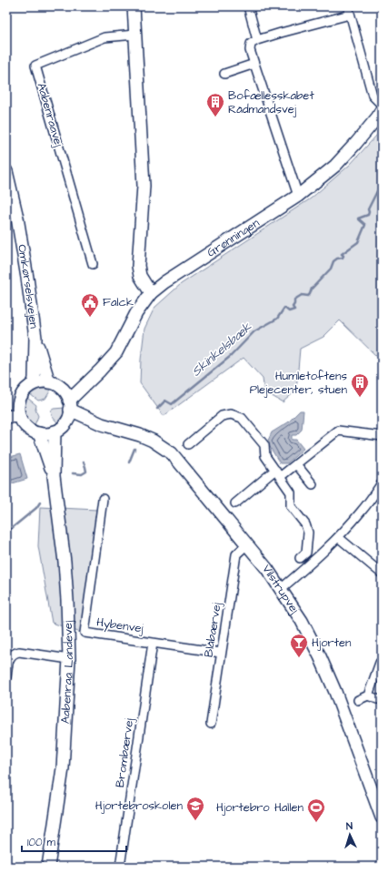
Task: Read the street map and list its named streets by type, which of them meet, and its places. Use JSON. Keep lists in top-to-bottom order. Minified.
{"streets":{"street":["Aabenraavej","Grønningen","Omkørselsvejen","Vilstrupvej","Hybenvej","Blåbærvej","Aabenraa Landevej","Brombærvej"]},"crossings":[["Grønningen","Omkørselsvejen"],["Grønningen","Vilstrupvej"],["Grønningen","Aabenraa Landevej"],["Omkørselsvejen","Vilstrupvej"],["Omkørselsvejen","Aabenraa Landevej"],["Vilstrupvej","Blåbærvej"],["Vilstrupvej","Aabenraa Landevej"],["Hybenvej","Blåbærvej"],["Hybenvej","Brombærvej"]],"water":["Skinkelsbæk"],"places":{"building":["Bofællesskabet Rådmandsvej","Humletoftens Plejecenter, stuen"],"public building":["Falck"],"bar":["Hjorten"],"school or university":["Hjortebroskolen"],"sports":["Hjortebro Hallen"]},"scale_bar":"100 m","north":"top"}
